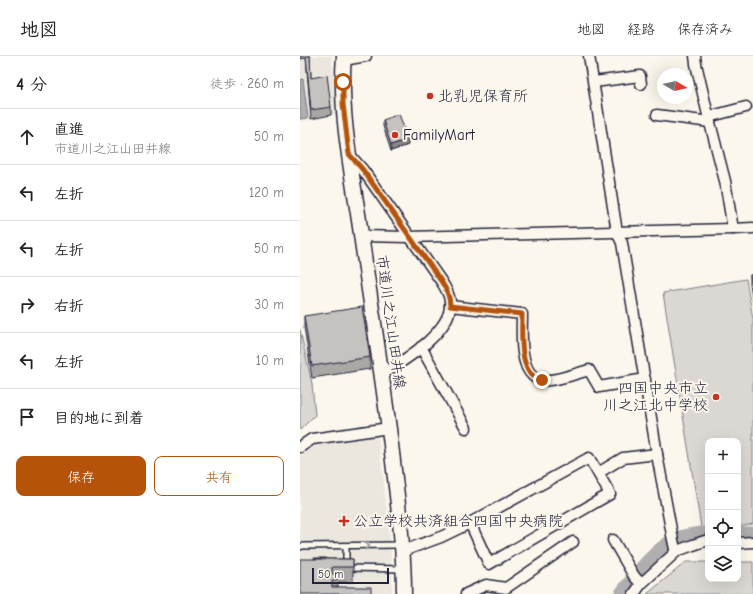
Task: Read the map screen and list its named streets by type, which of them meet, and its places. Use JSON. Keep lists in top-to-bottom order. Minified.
{"streets":{"street":["市道川之江山田井線"]},"places":{"other":["北乳児保育所","FamilyMart","四国中央市立 川之江北中学校"],"health":["公立学校共済組合四国中央病院"]},"scale_bar":"50 m","north":"right","page":{"header":"地図","nav":["地図","経路","保存済み"],"heading":["4 分","徒歩 · 260 m"],"list":[["直進","市道川之江山田井線","50 m"],["左折","120 m"],["左折","50 m"],["右折","30 m"],["左折","10 m"],"目的地に到着"],"map_buttons":["+","−"],"buttons":["保存","共有"],"scale":"50 m"}}
